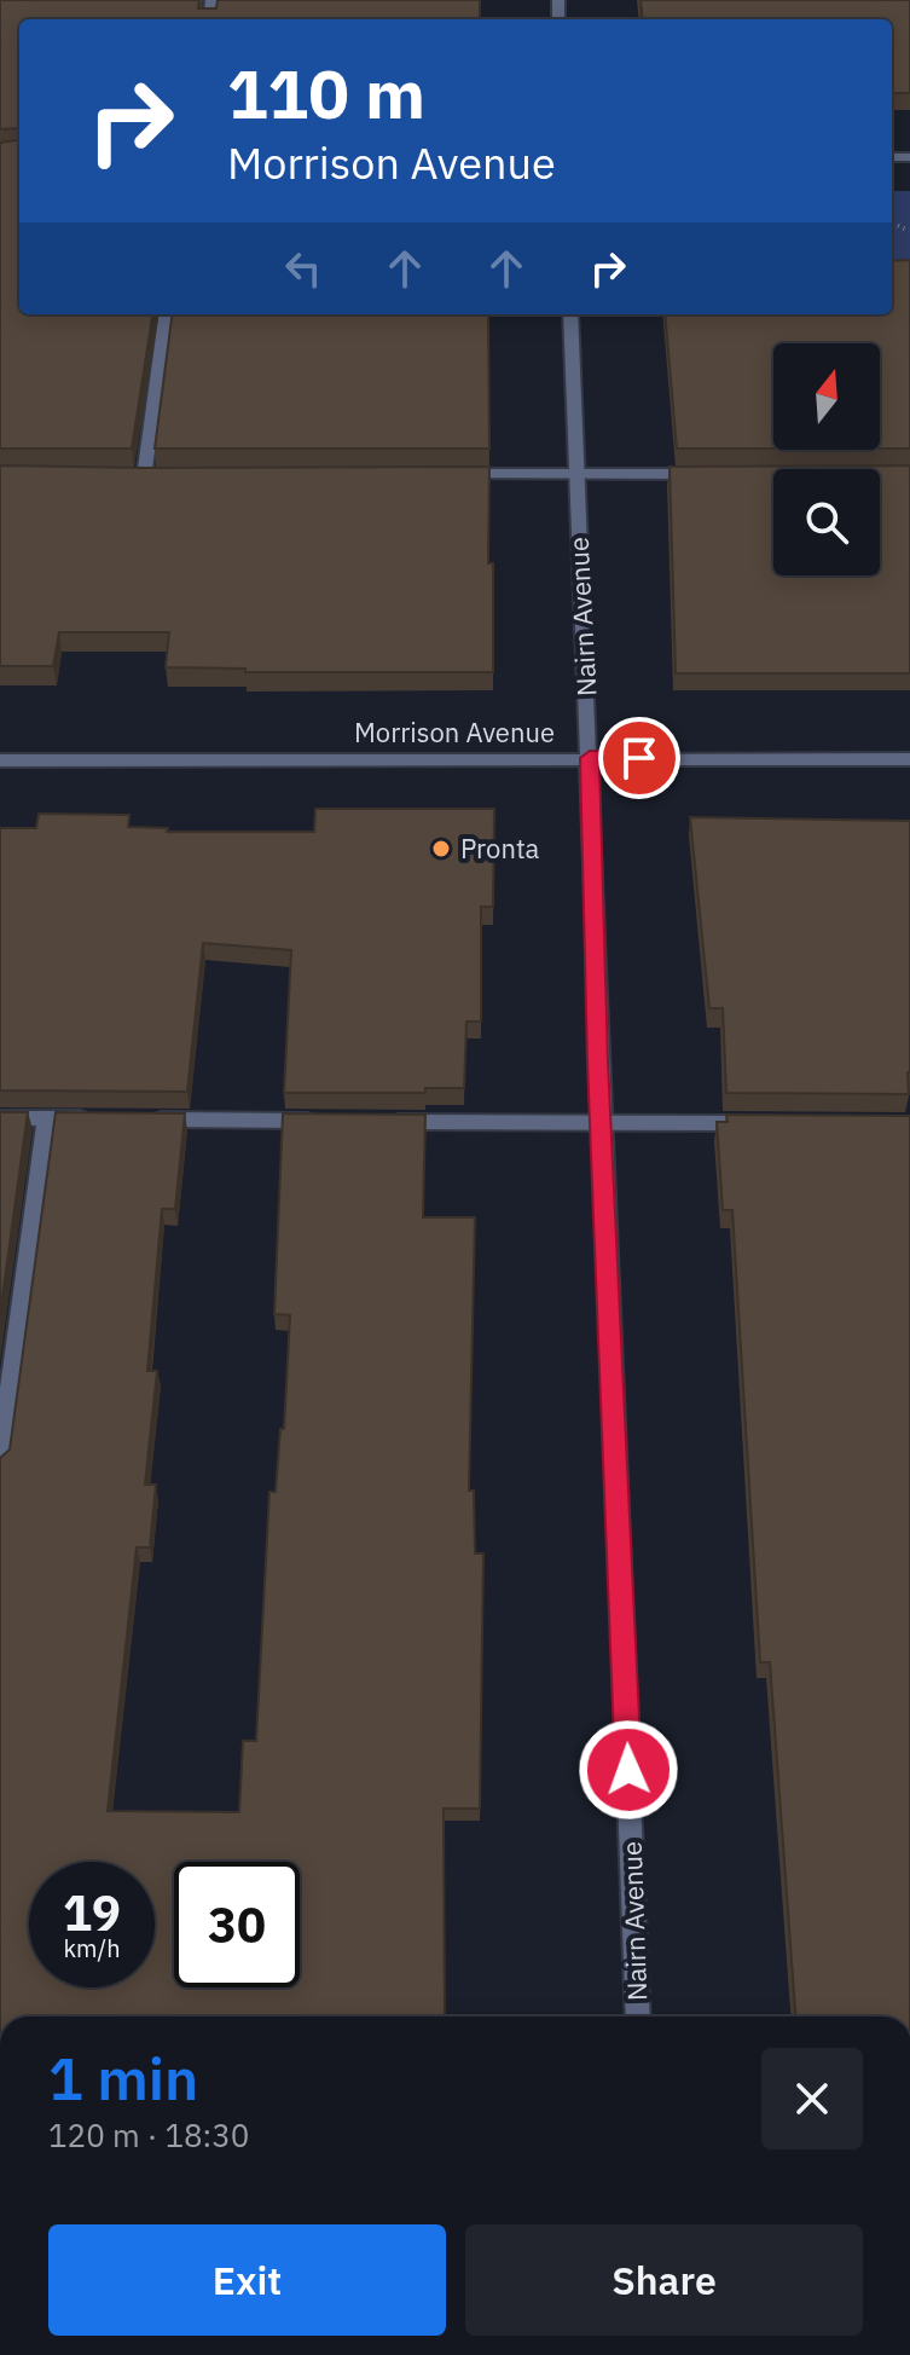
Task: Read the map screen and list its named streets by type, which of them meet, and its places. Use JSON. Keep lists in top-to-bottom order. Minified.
{"streets":{"street":["Nairn Avenue","Morrison Avenue"]},"crossings":[["Nairn Avenue","Morrison Avenue"]],"places":["Pronta"],"north":"top","page":{"turn":["110 m","Morrison Avenue"],"speed":"19 km/h","limit":"30","heading":["1 min","120 m · 18:30"],"buttons":["Exit","Share"]}}
